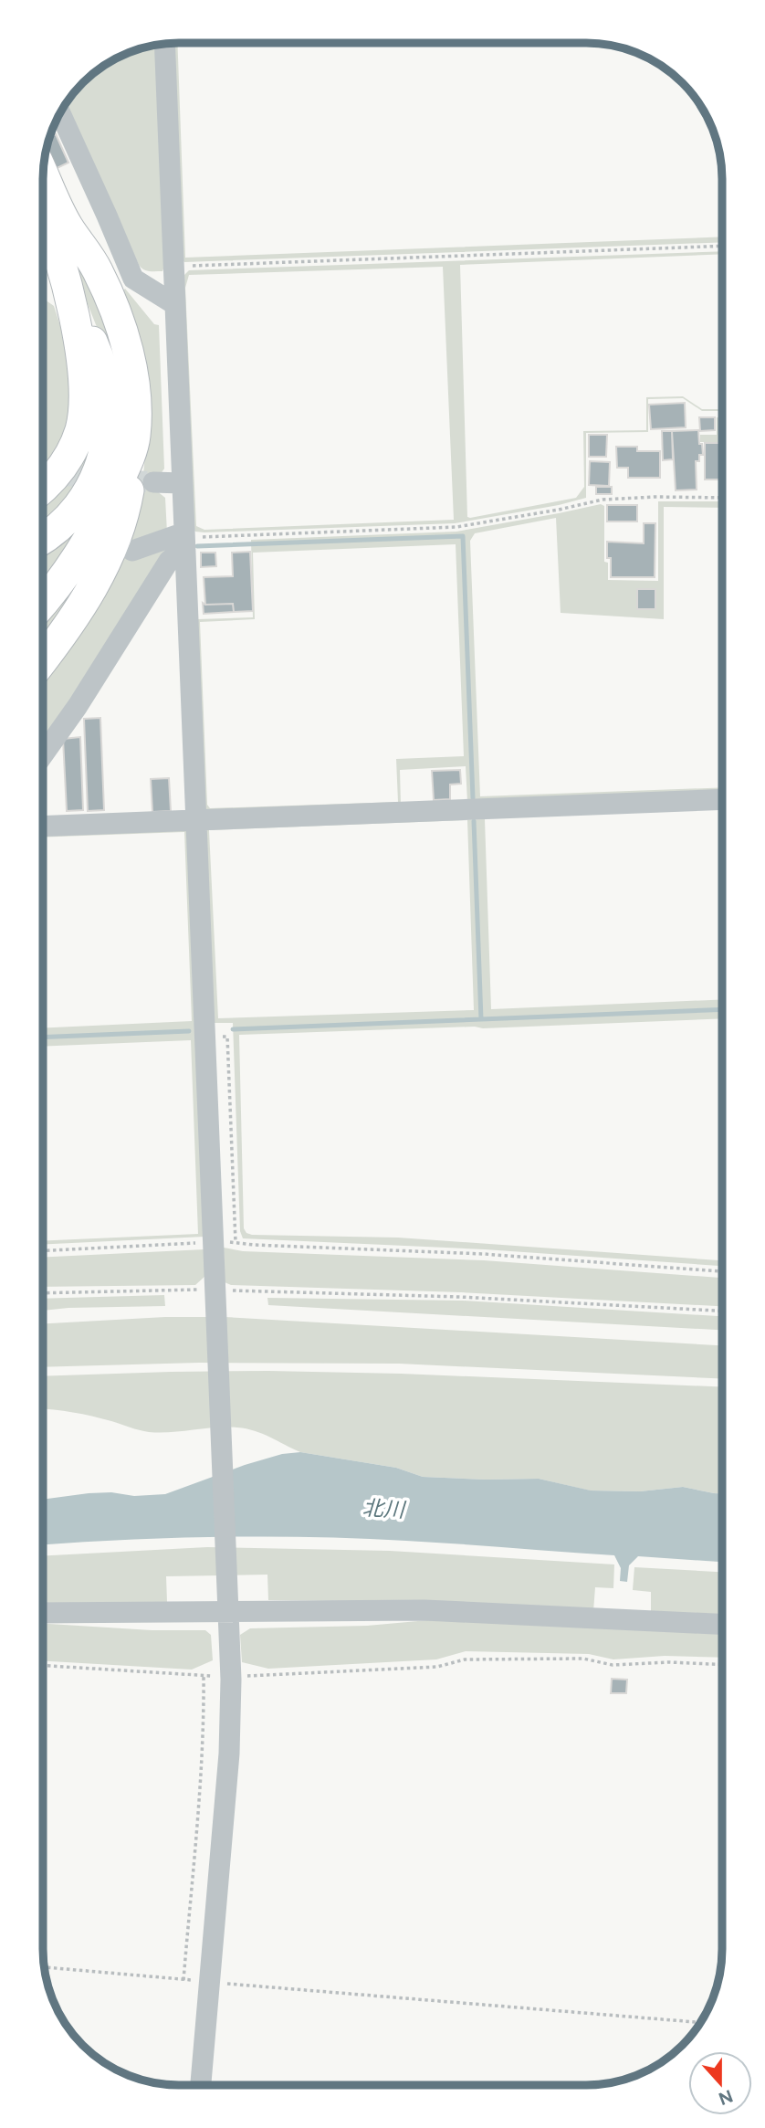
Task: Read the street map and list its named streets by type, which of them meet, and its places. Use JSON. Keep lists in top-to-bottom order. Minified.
{"water":["北川"],"north":"bottom"}
